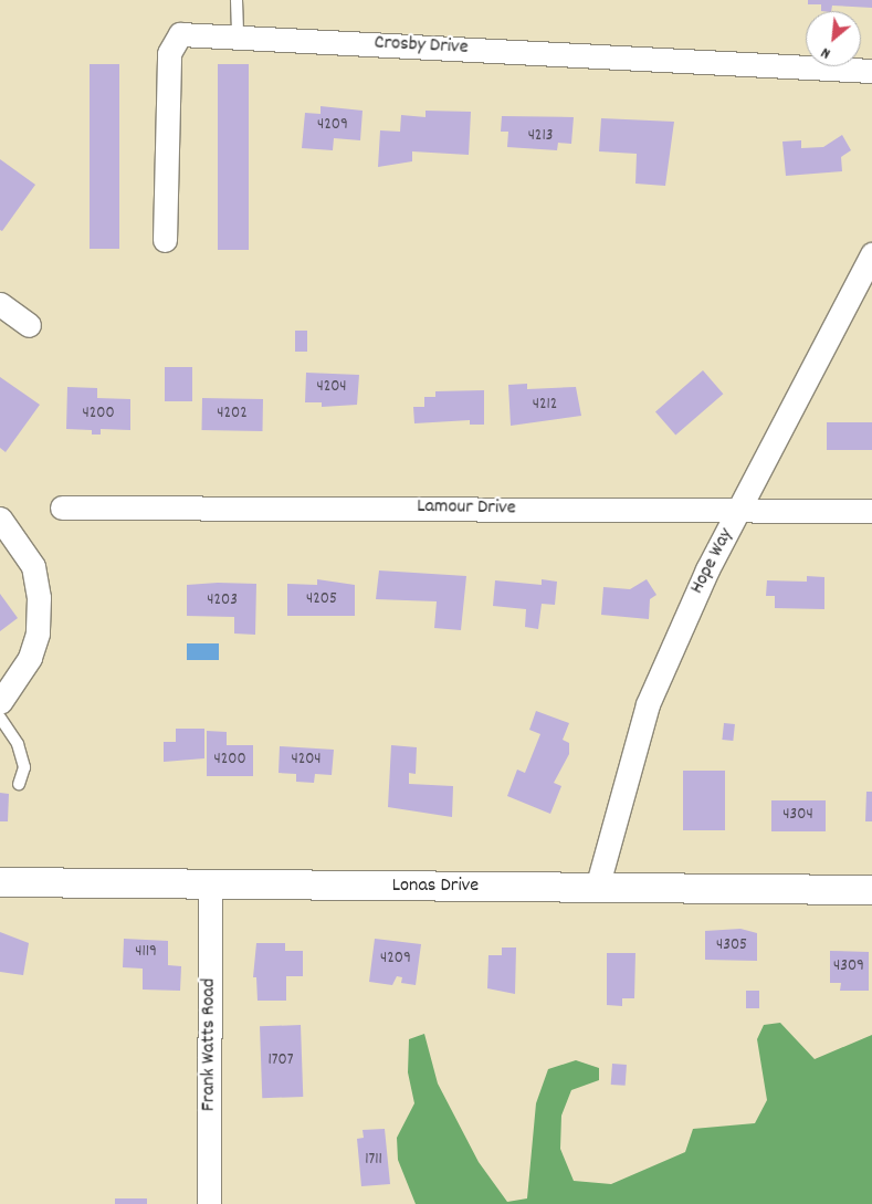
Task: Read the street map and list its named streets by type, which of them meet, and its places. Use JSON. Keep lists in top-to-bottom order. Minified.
{"streets":{"street":["Crosby Drive","Lamour Drive","Hope Way","Lonas Drive","Frank Watts Road"]},"crossings":[["Lamour Drive","Hope Way"],["Hope Way","Lonas Drive"],["Lonas Drive","Frank Watts Road"]],"house_numbers":["4209","4213","4204","4212","4200","4202","4205","4203","4200","4204","4304","4305","4119","4209","4309","1707","1711"],"north":"bottom left"}
